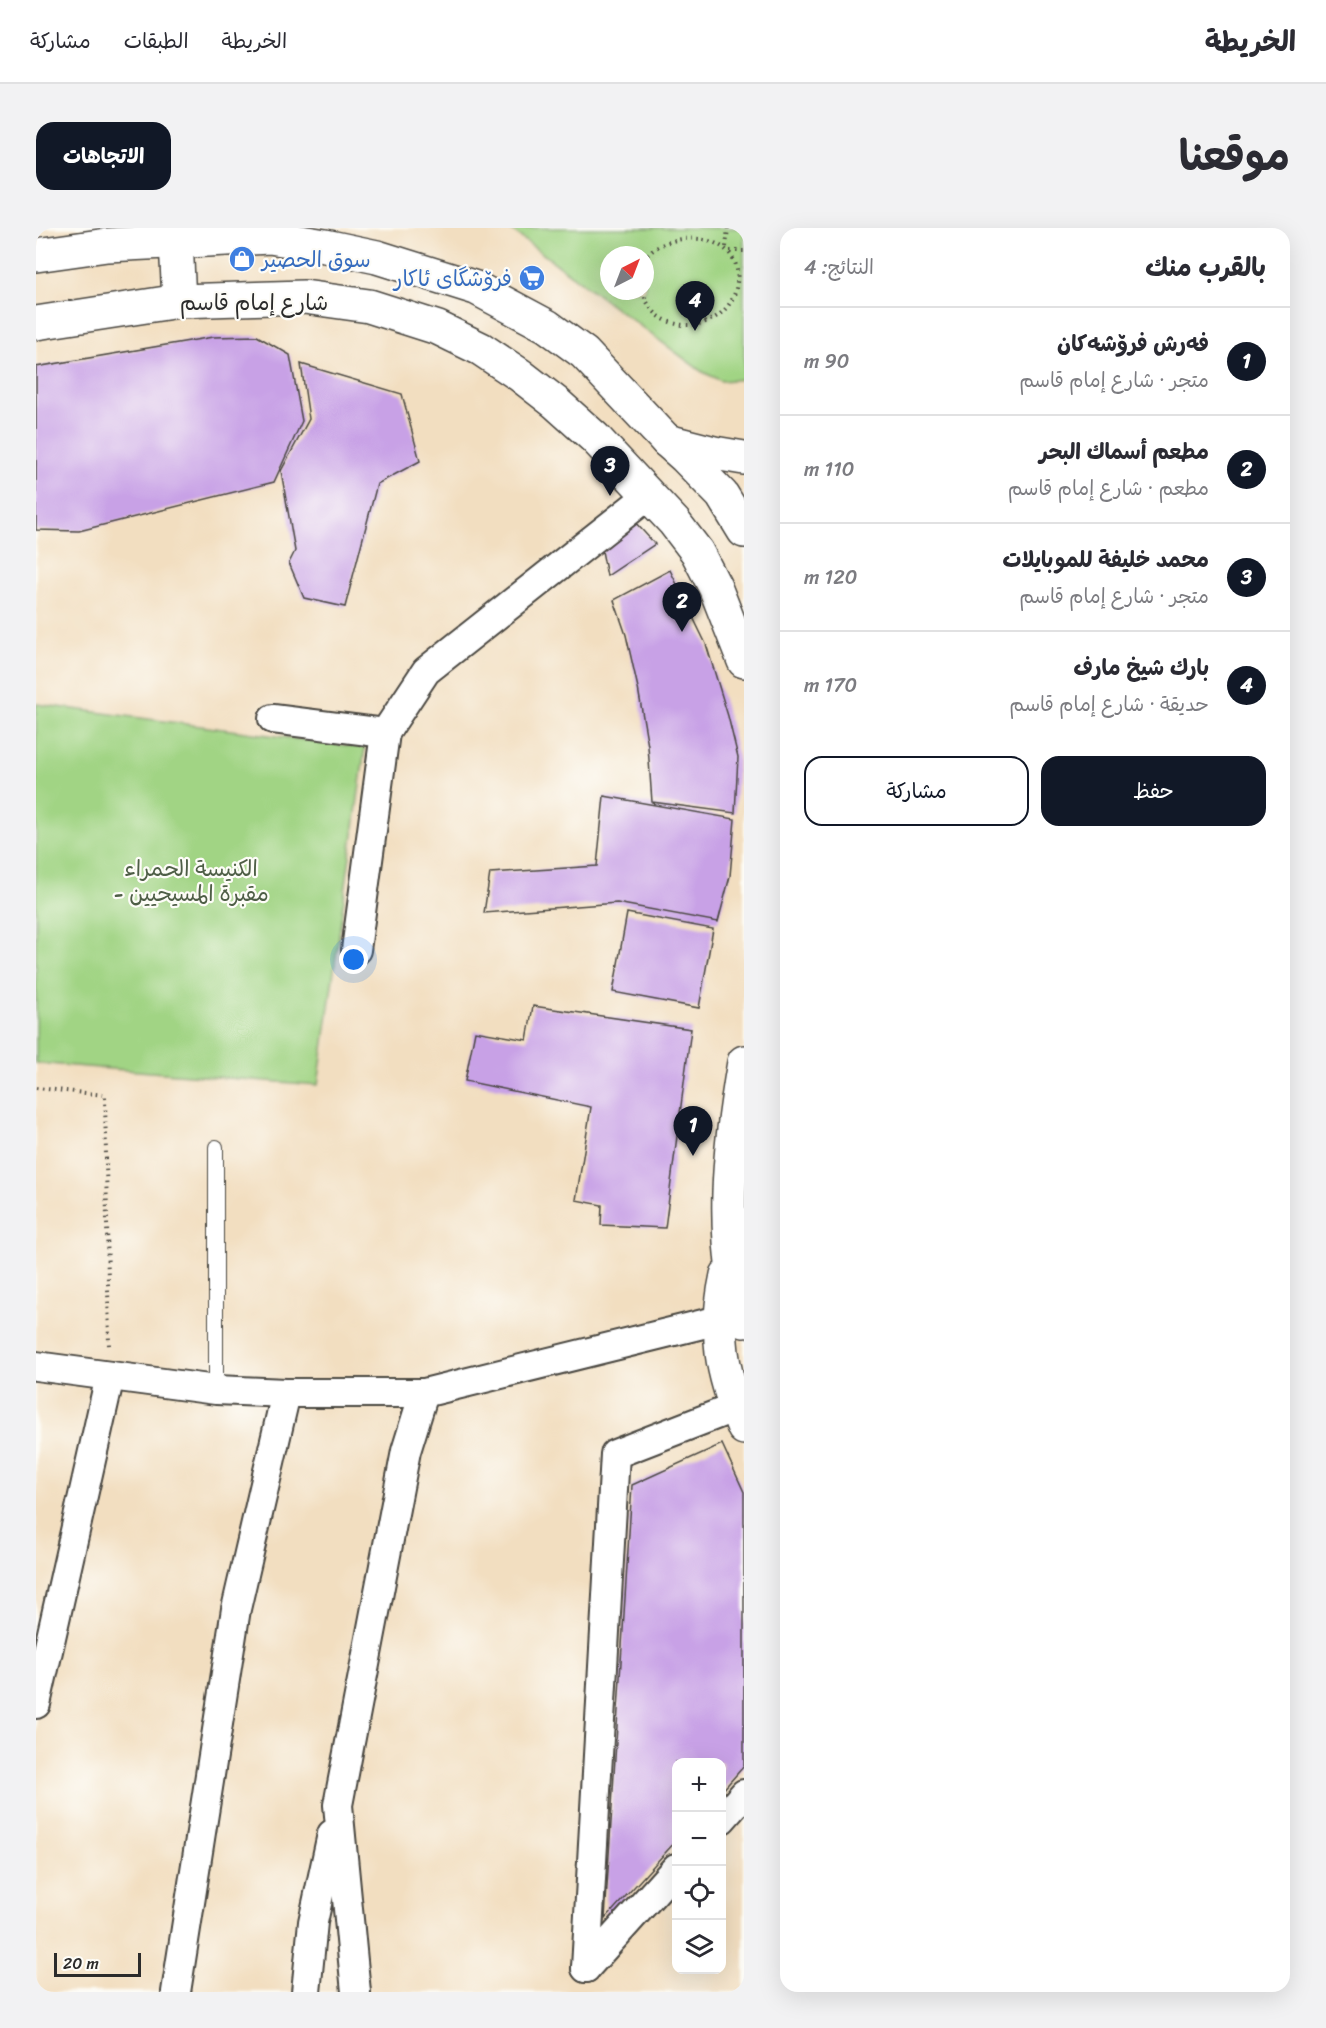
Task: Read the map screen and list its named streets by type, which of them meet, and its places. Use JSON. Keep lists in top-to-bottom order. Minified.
{"streets":{"main road":["شارع إمام قاسم"]},"parks":["الكنيسة الحمراء - مقبرة المسيحيين"],"places":{"shop":["سوق الحصير"],"supermarket":["فرۆشگای ئاکار"]},"scale_bar":"20 m","north":"top right","page":{"header":"الخريطة","nav":["الخريطة","الطبقات","مشاركة"],"title":"موقعنا","buttons":["الاتجاهات",["حفظ","مشاركة"]],"heading":["بالقرب منك","النتائج: 4"],"pins":["4","3","2","1"],"list":[{"mark":"1","name":"فەرش فرۆشەکان","note":"متجر · شارع إمام قاسم","value":"90 m"},{"mark":"2","name":"مطعم أسماك البحر","note":"مطعم · شارع إمام قاسم","value":"110 m"},{"mark":"3","name":"محمد خليفة للموبايلات","note":"متجر · شارع إمام قاسم","value":"120 m"},{"mark":"4","name":"بارك شيخ مارف","note":"حديقة · شارع إمام قاسم","value":"170 m"}],"map_buttons":["+","−"],"scale":"20 m"}}
